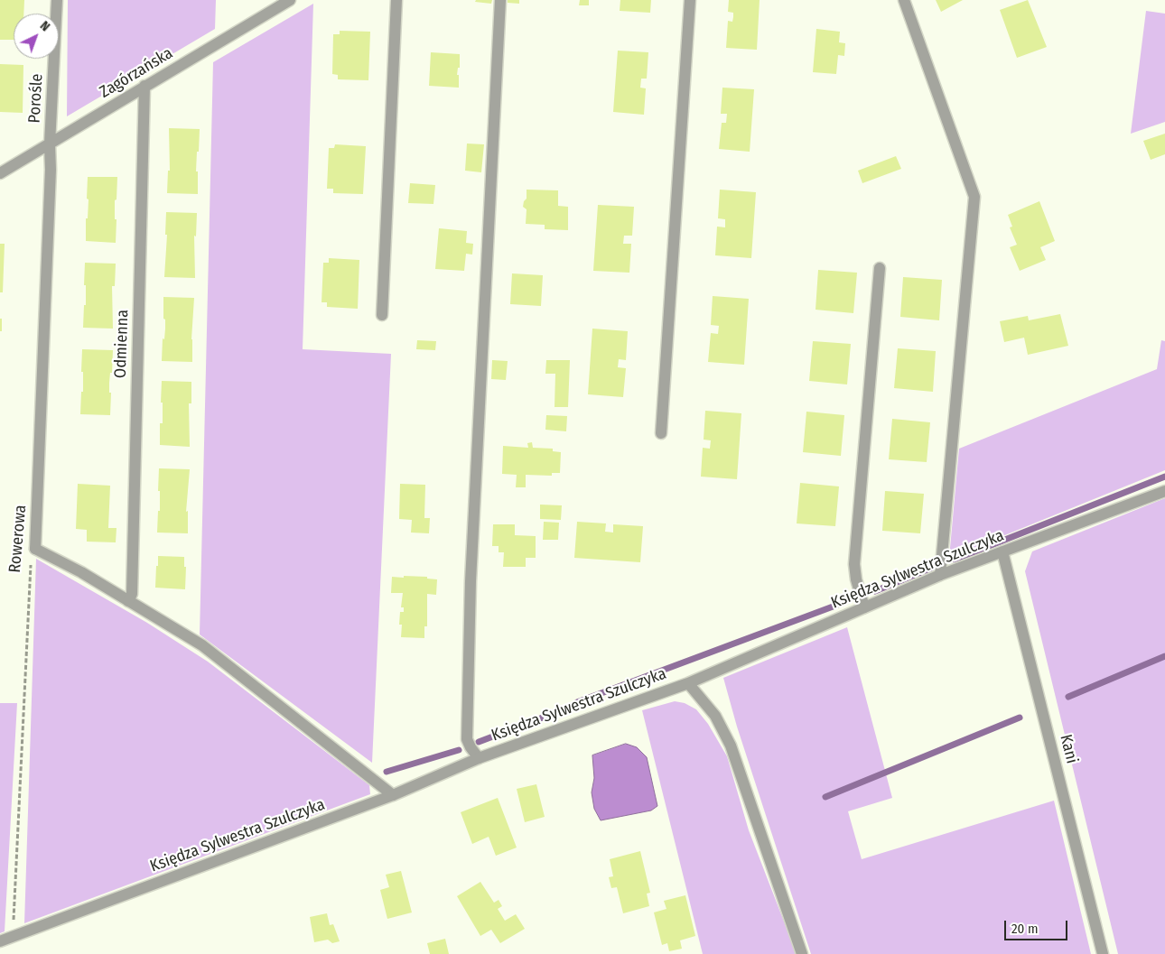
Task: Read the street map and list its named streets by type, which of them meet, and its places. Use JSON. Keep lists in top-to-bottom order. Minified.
{"streets":{"street":["Zagórzańska","Porośle","Odmienna","Rowerowa","Księdza Sylwestra Szulczyka","Kani"]},"crossings":[["Zagórzańska","Porośle"],["Zagórzańska","Odmienna"],["Zagórzańska","Rowerowa"],["Porośle","Rowerowa"],["Rowerowa","Księdza Sylwestra Szulczyka"],["Księdza Sylwestra Szulczyka","Kani"]],"scale_bar":"20 m","north":"top right"}
